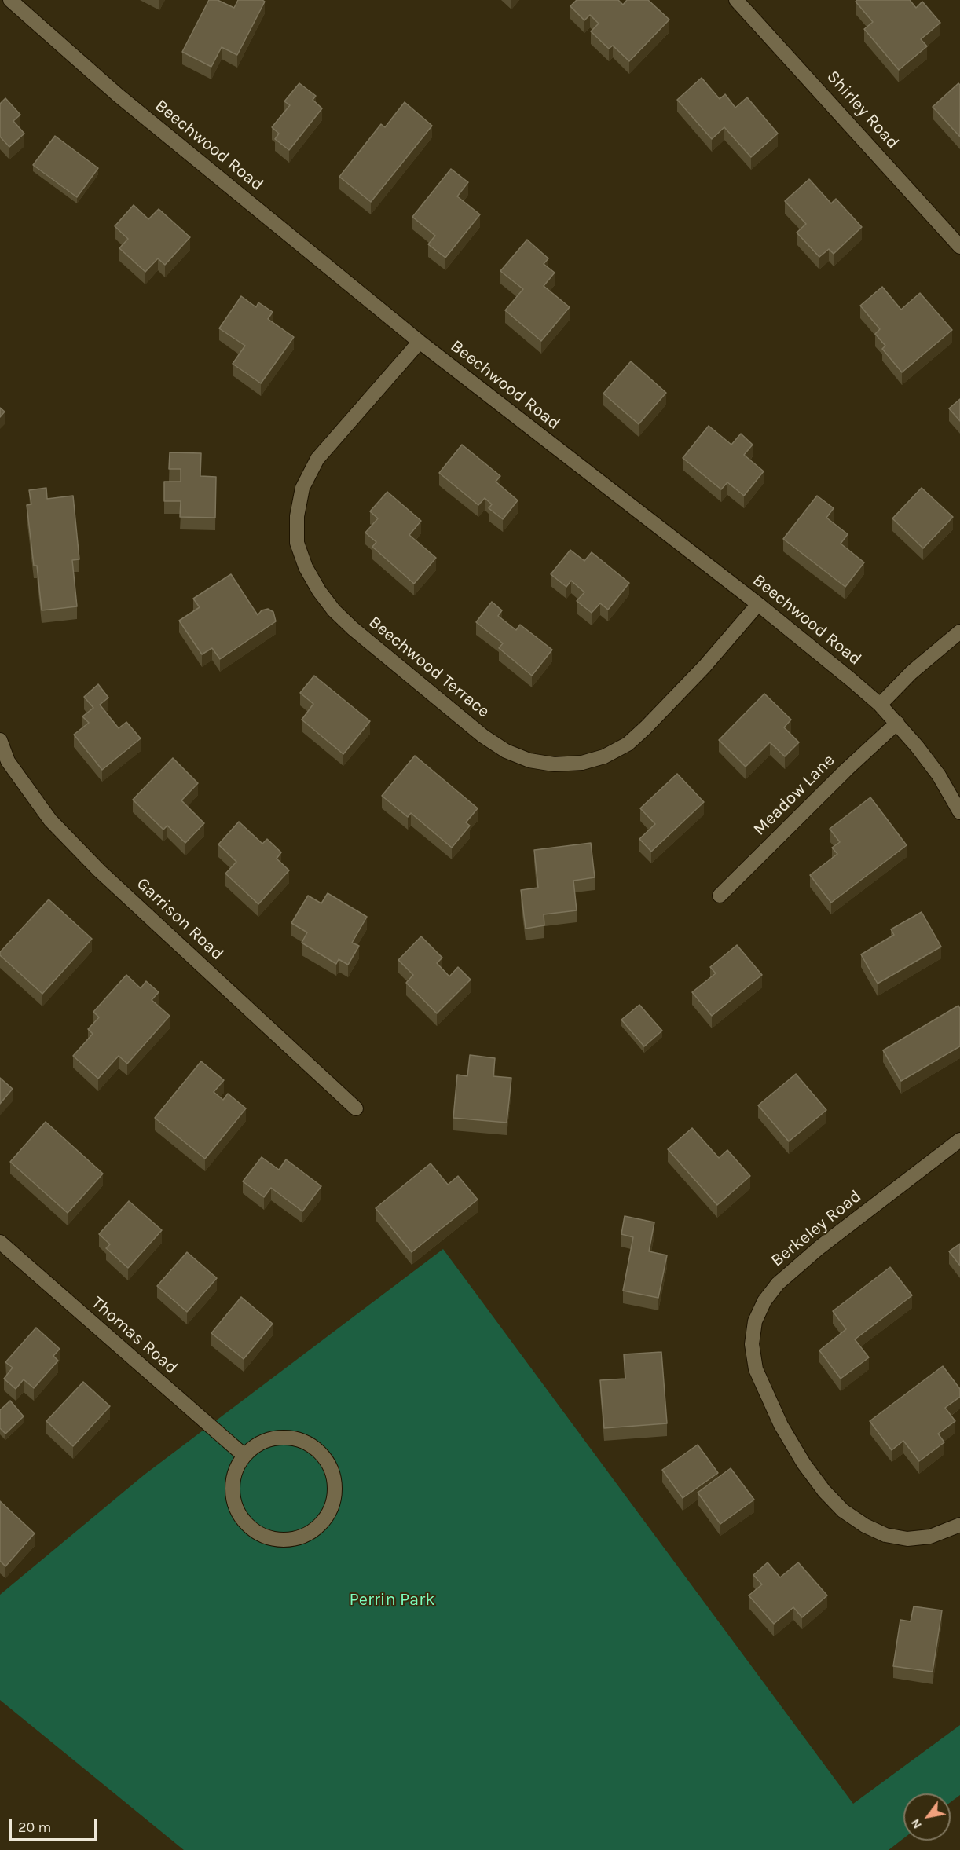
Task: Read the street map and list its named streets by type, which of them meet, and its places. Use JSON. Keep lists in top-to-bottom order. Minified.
{"streets":{"street":["Shirley Road","Beechwood Road","Beechwood Terrace","Meadow Lane","Garrison Road","Berkeley Road","Thomas Road"]},"crossings":[["Beechwood Road","Beechwood Terrace"],["Beechwood Road","Meadow Lane"]],"parks":["Perrin Park"],"scale_bar":"20 m","north":"bottom left"}
